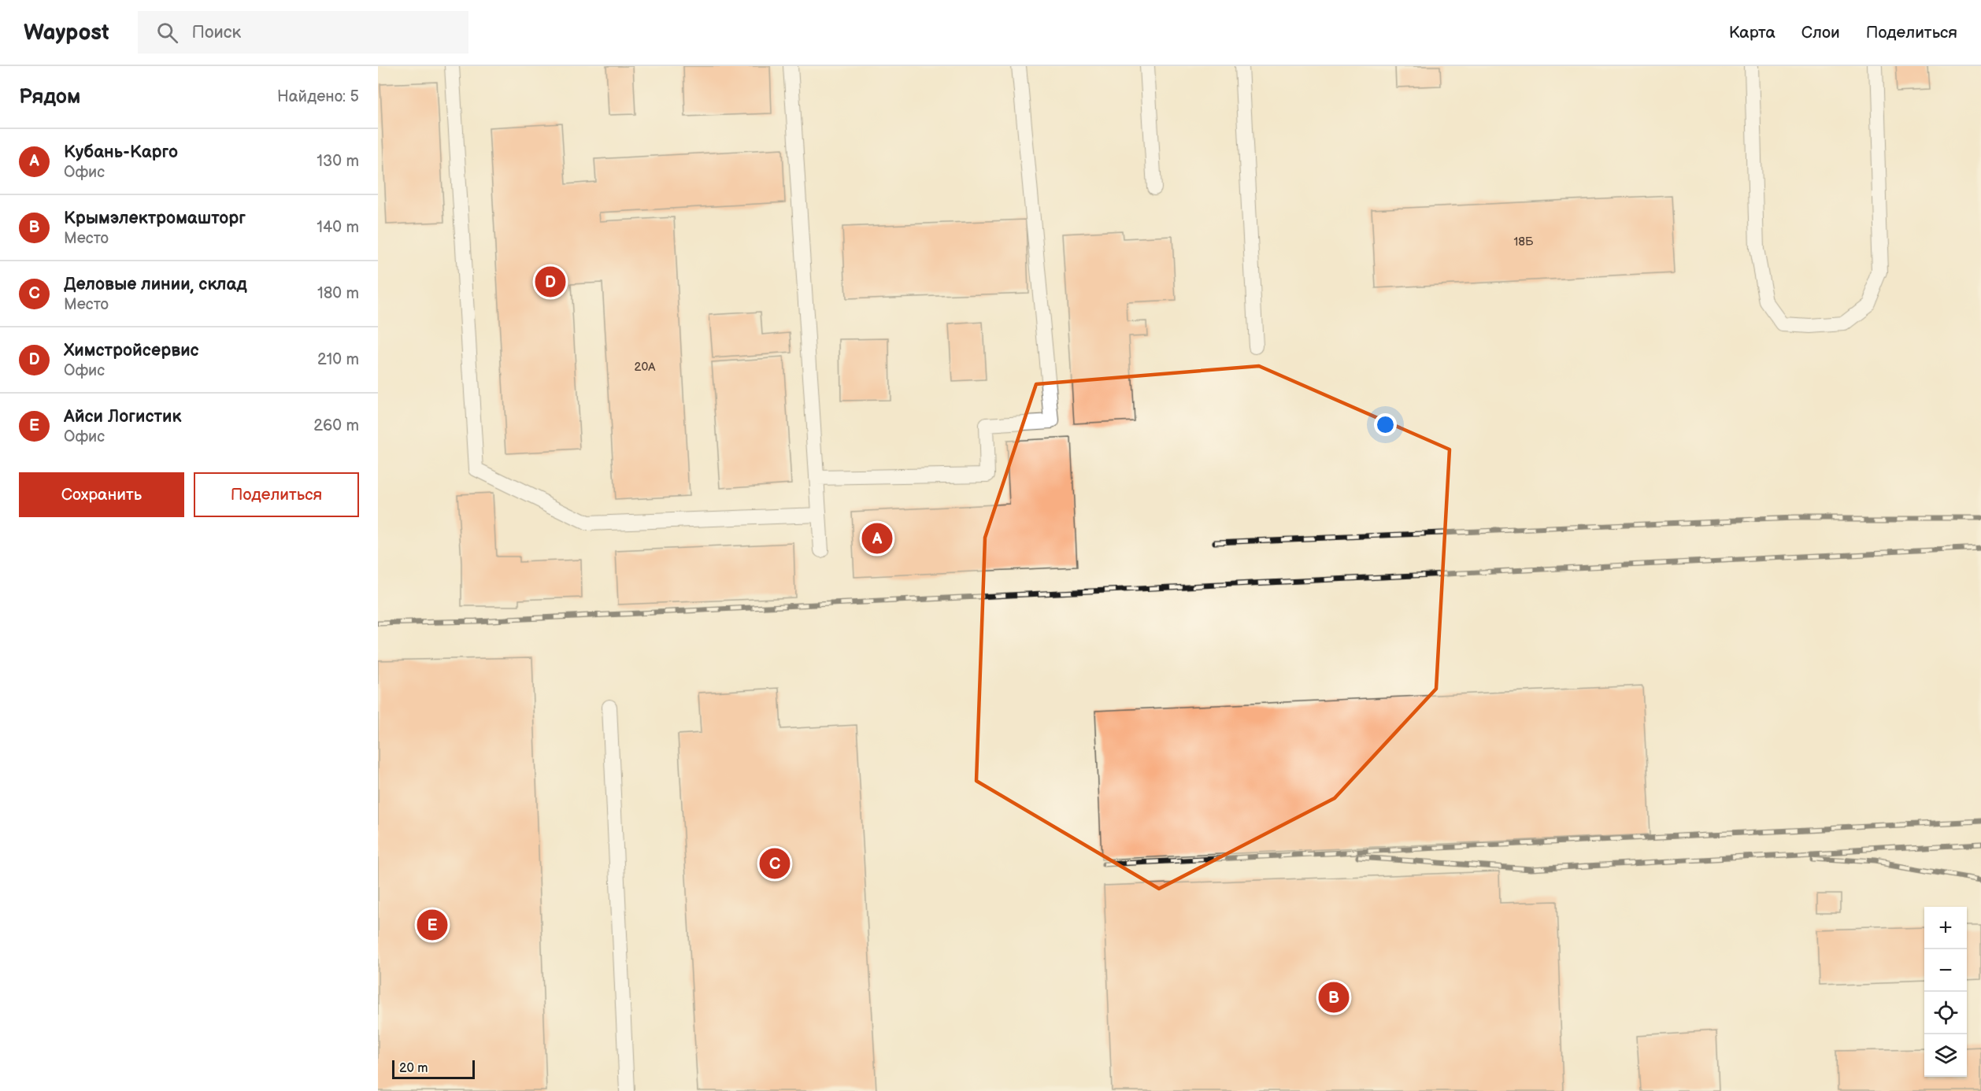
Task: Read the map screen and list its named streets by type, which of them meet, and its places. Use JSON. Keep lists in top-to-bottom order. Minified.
{"house_numbers":["18Б","20А"],"scale_bar":"20 m","page":{"header":"Waypost","search":"Поиск","nav":["Карта","Слои","Поделиться"],"heading":["Рядом","Найдено: 5"],"list":[{"mark":"A","name":"Кубань-Карго","note":"Офис","value":"130 m"},{"mark":"B","name":"Крымэлектромашторг","note":"Место","value":"140 m"},{"mark":"C","name":"Деловые линии, склад","note":"Место","value":"180 m"},{"mark":"D","name":"Химстройсервис","note":"Офис","value":"210 m"},{"mark":"E","name":"Айси Логистик","note":"Офис","value":"260 m"}],"pins":["D","A","C","E","B"],"buttons":["Сохранить","Поделиться"],"map_buttons":["+","−"],"scale":"20 m"}}
